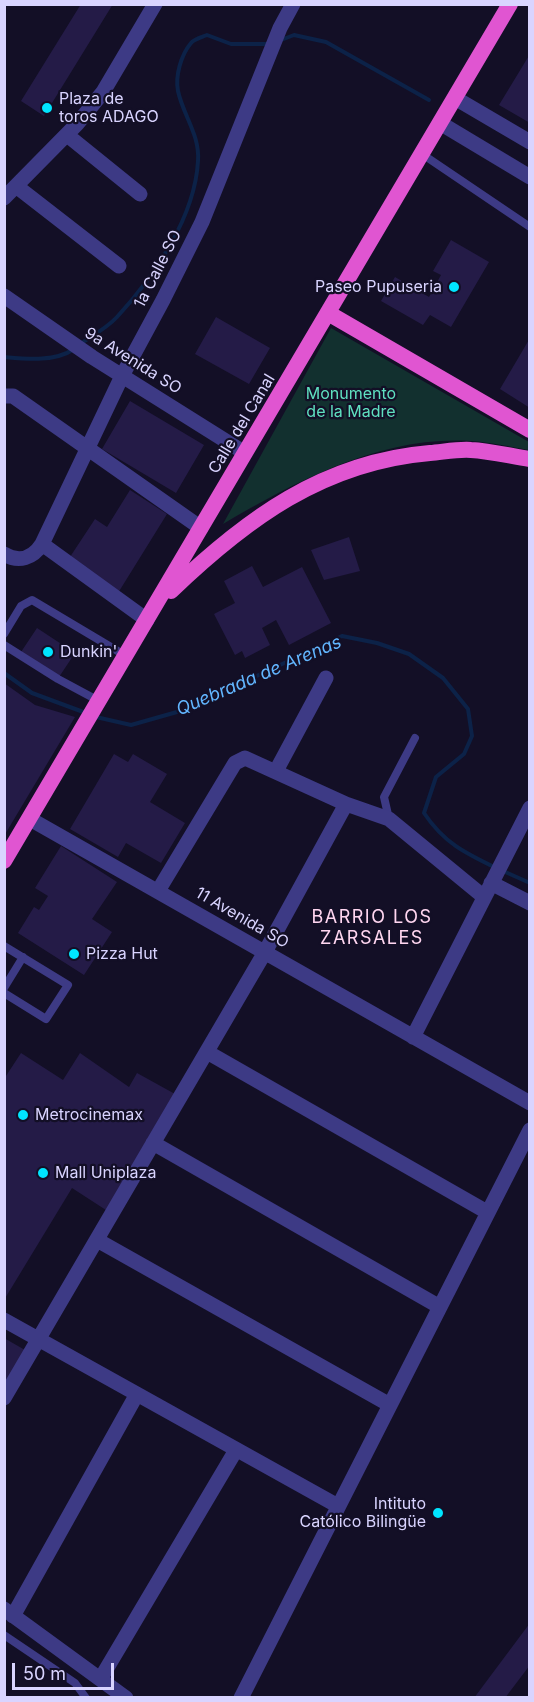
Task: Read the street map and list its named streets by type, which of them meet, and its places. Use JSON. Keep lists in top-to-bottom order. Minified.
{"streets":{"highway":["Calle del Canal"],"street":["1a Calle SO","9a Avenida SO","11 Avenida SO"]},"crossings":[["1a Calle SO","9a Avenida SO"],["9a Avenida SO","Calle del Canal"],["Calle del Canal","11 Avenida SO"]],"districts":["BARRIO LOS ZARSALES"],"water":["Quebrada de Arenas"],"parks":["Monumento de la Madre"],"places":["Plaza de toros ADAGO","Paseo Pupuseria","Dunkin'","Pizza Hut","Metrocinemax","Mall Uniplaza","Intituto Católico Bilingüe"],"scale_bar":"50 m"}
